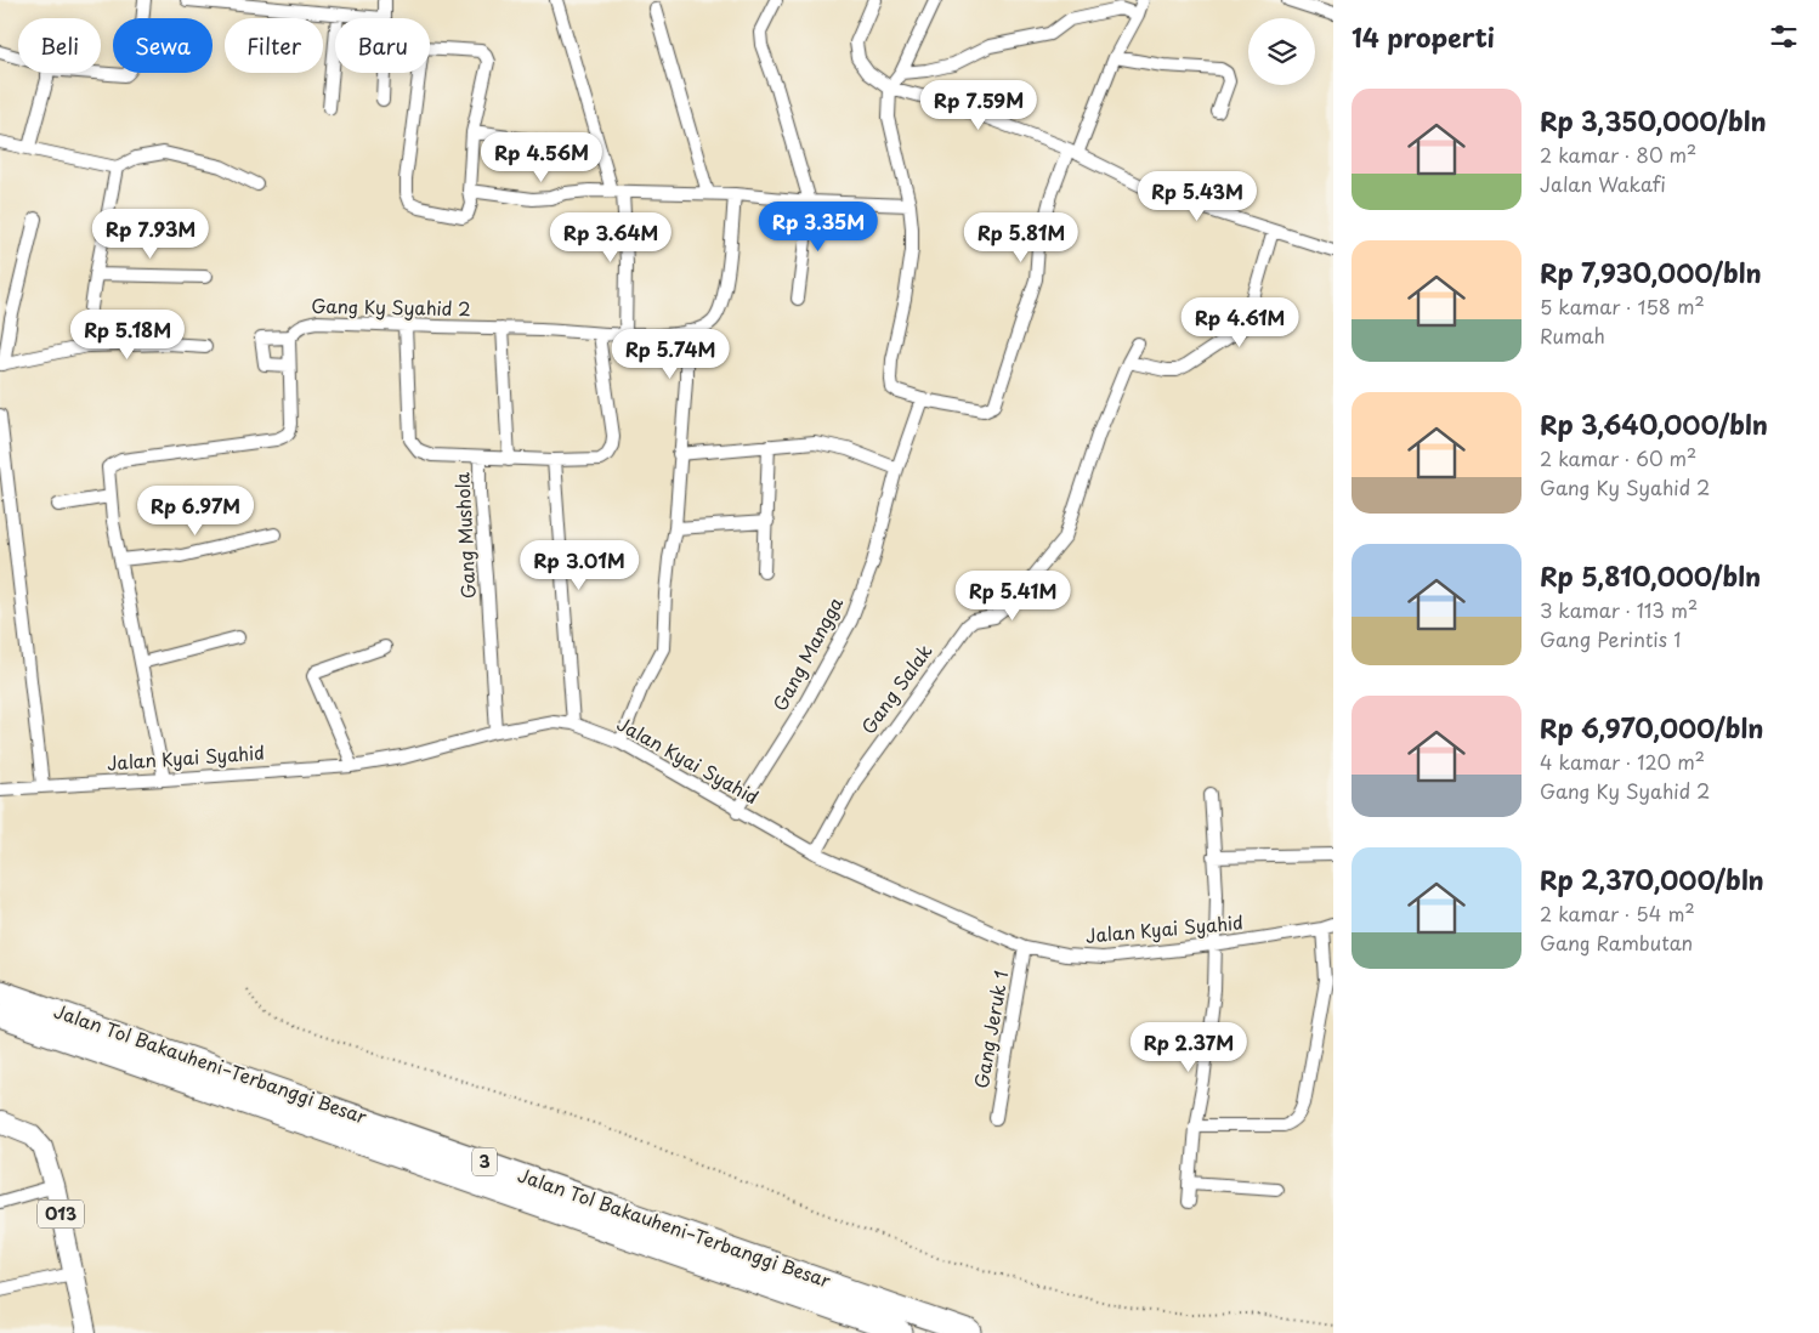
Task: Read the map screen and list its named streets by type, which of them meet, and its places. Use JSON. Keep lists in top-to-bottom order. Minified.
{"streets":{"highway":["Jalan Tol Bakauheni–Terbanggi Besar","3"],"main road":["013"],"street":["Gang Ky Syahid 2","Gang Mushola","Gang Mangga","Gang Salak","Jalan Kyai Syahid","Gang Jeruk 1"]},"crossings":[["Gang Ky Syahid 2","Gang Mushola"],["Gang Mushola","Jalan Kyai Syahid"],["Gang Mangga","Jalan Kyai Syahid"],["Gang Salak","Jalan Kyai Syahid"],["Jalan Kyai Syahid","Gang Jeruk 1"]],"page":{"heading":"14 properti","chip":["Beli","Sewa","Filter","Baru"],"list":[{"name":"Rp 3,350,000/bln","note":"2 kamar · 80 m² · Jalan Wakafi"},{"name":"Rp 7,930,000/bln","note":"5 kamar · 158 m² · Rumah"},{"name":"Rp 3,640,000/bln","note":"2 kamar · 60 m² · Gang Ky Syahid 2"},{"name":"Rp 5,810,000/bln","note":"3 kamar · 113 m² · Gang Perintis 1"},{"name":"Rp 6,970,000/bln","note":"4 kamar · 120 m² · Gang Ky Syahid 2"},{"name":"Rp 2,370,000/bln","note":"2 kamar · 54 m² · Gang Rambutan"}],"price":["Rp 7.59M","Rp 4.56M","Rp 5.43M","Rp 3.35M","Rp 7.93M","Rp 3.64M","Rp 5.81M","Rp 4.61M","Rp 5.18M","Rp 5.74M","Rp 6.97M","Rp 3.01M","Rp 5.41M","Rp 2.37M"]}}
